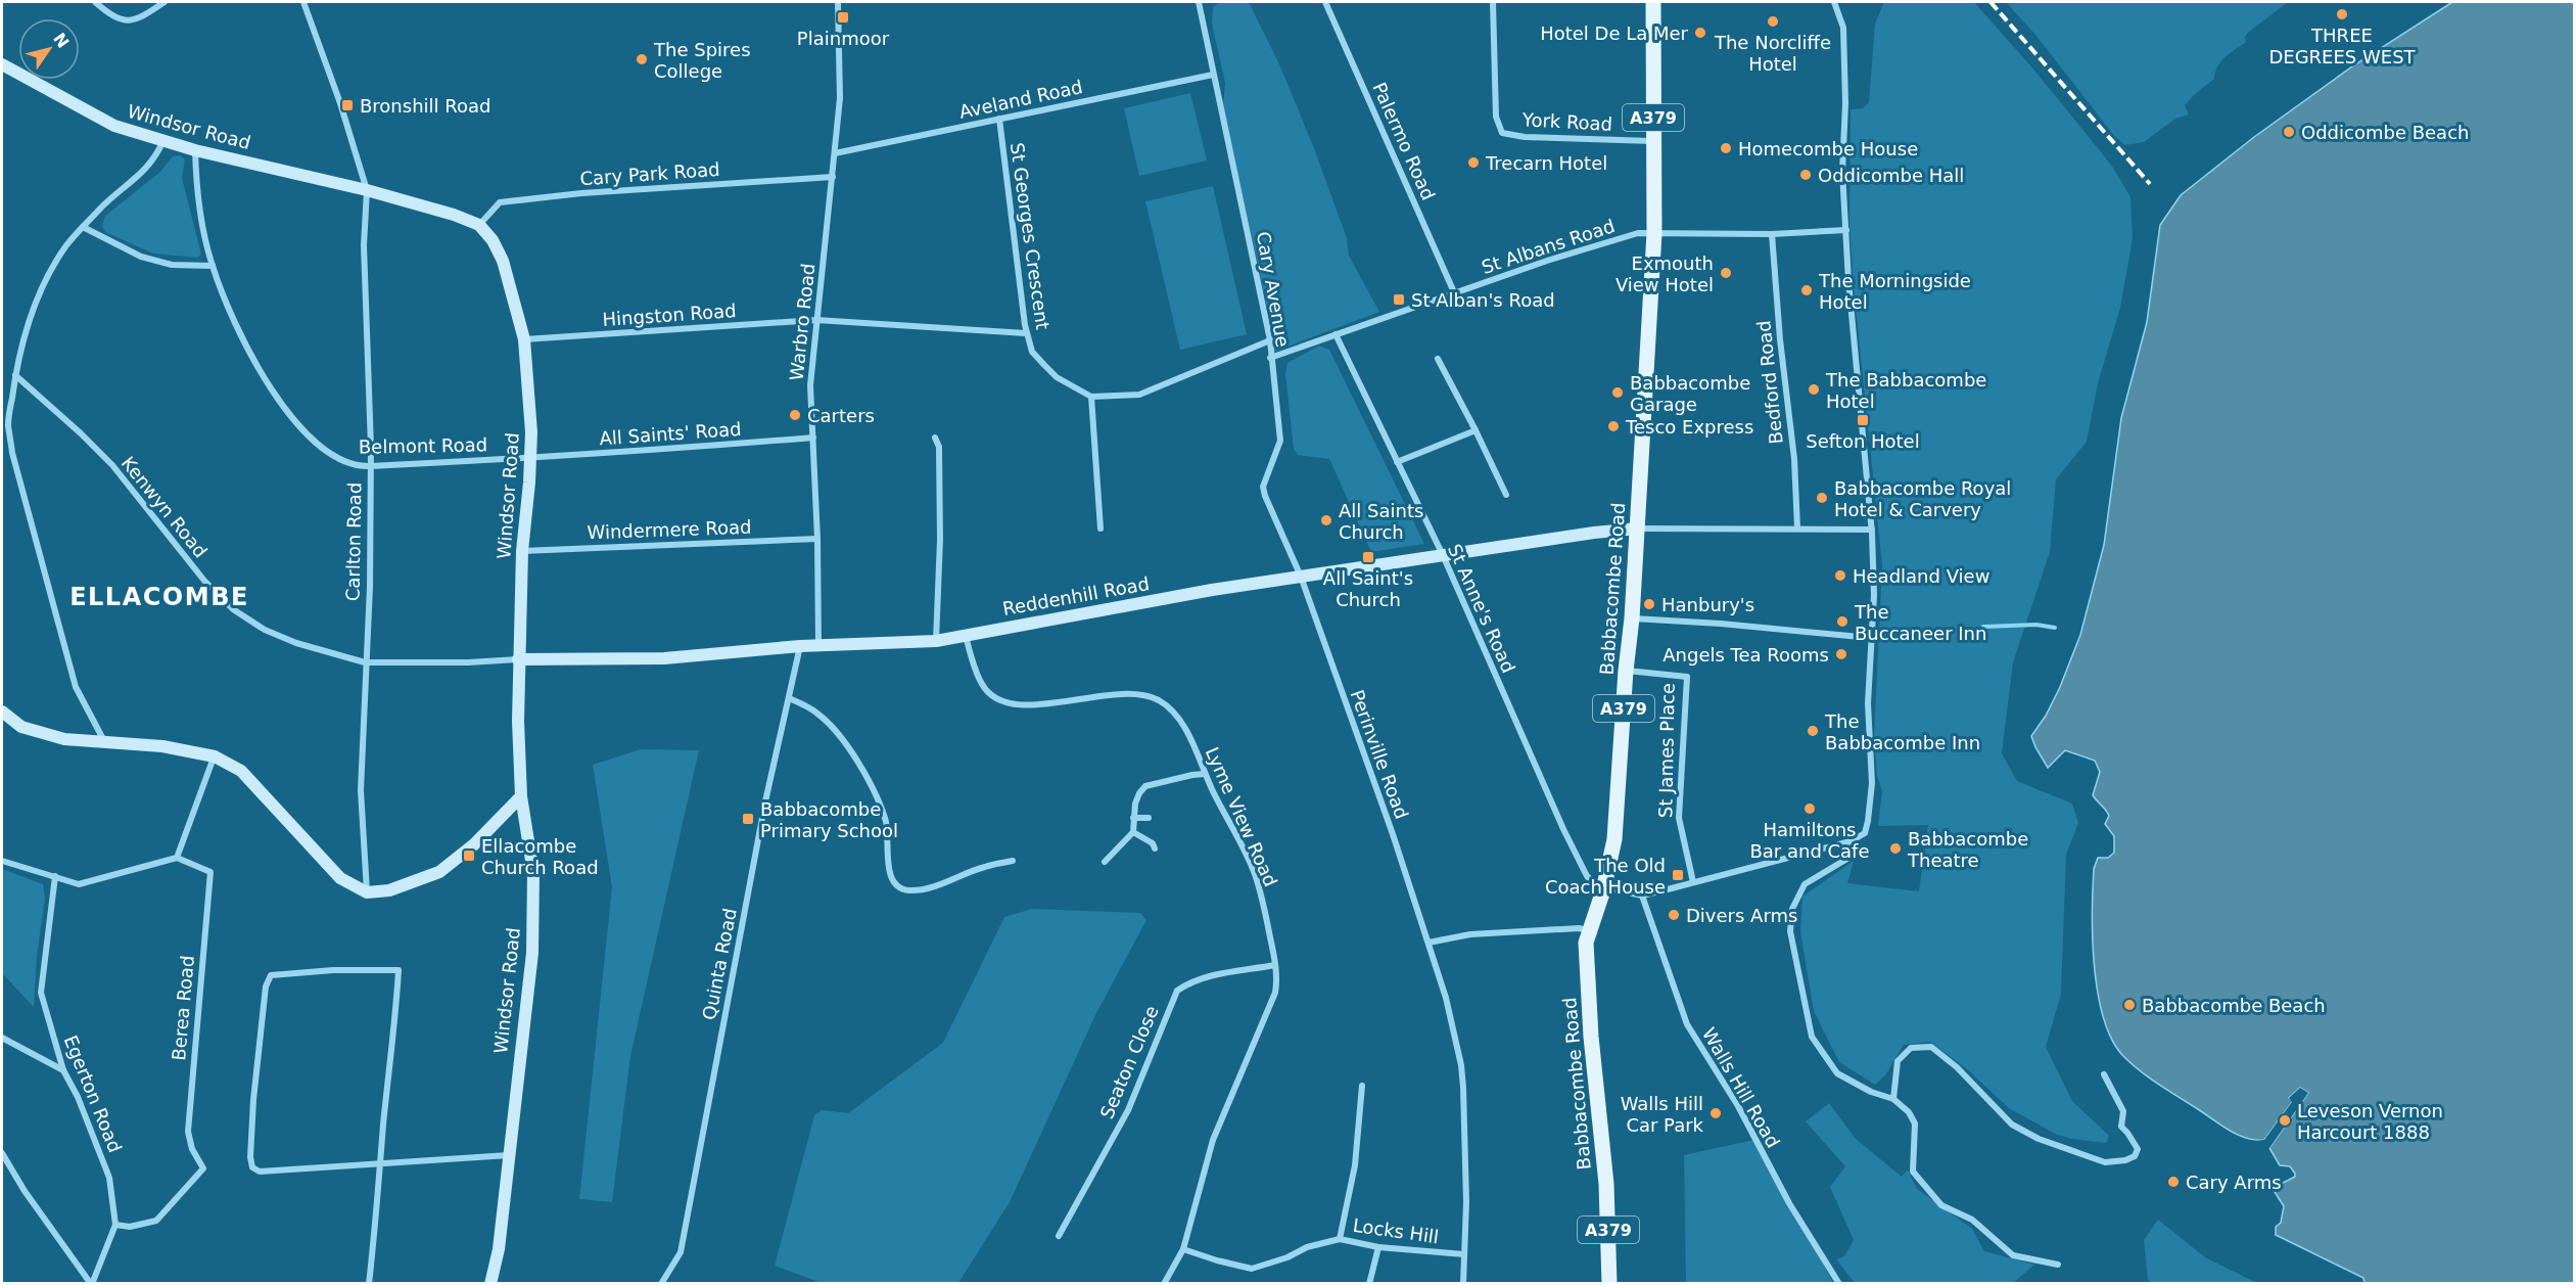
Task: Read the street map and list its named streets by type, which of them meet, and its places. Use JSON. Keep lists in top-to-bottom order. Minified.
{"streets":{"main road":["A379","Babbacombe Road"],"street":["Aveland Road","York Road","Windsor Road","Palermo Road","Cary Park Road","St Georges Crescent","St Albans Road","Cary Avenue","Hingston Road","Warbro Road","Bedford Road","All Saints' Road","Belmont Road","Kenwyn Road","Windermere Road","Carlton Road","Reddenhill Road","St Anne's Road","St James Place","Perinville Road","Lyme View Road","Quinta Road","Berea Road","Seaton Close","Walls Hill Road","Egerton Road","Locks Hill"]},"crossings":[["Aveland Road","St Georges Crescent"],["Aveland Road","Cary Avenue"],["Aveland Road","Warbro Road"],["York Road","Babbacombe Road"],["Windsor Road","Cary Park Road"],["Windsor Road","Hingston Road"],["Windsor Road","All Saints' Road"],["Windsor Road","Belmont Road"],["Windsor Road","Kenwyn Road"],["Windsor Road","Windermere Road"],["Windsor Road","Carlton Road"],["Windsor Road","Reddenhill Road"],["Palermo Road","St Albans Road"],["Cary Park Road","Warbro Road"],["St Georges Crescent","Hingston Road"],["St Albans Road","Cary Avenue"],["St Albans Road","Bedford Road"],["St Albans Road","Babbacombe Road"],["St Albans Road","St Anne's Road"],["Cary Avenue","Reddenhill Road"],["Cary Avenue","Perinville Road"],["Hingston Road","Warbro Road"],["Warbro Road","All Saints' Road"],["Warbro Road","Windermere Road"],["Warbro Road","Reddenhill Road"],["All Saints' Road","Belmont Road"],["Belmont Road","Carlton Road"],["Kenwyn Road","Carlton Road"],["Kenwyn Road","Reddenhill Road"],["Babbacombe Road","Reddenhill Road"],["Babbacombe Road","St Anne's Road"],["Babbacombe Road","St James Place"],["Reddenhill Road","St Anne's Road"],["Reddenhill Road","Perinville Road"],["Reddenhill Road","Lyme View Road"],["Reddenhill Road","Quinta Road"],["Perinville Road","Locks Hill"],["Lyme View Road","Seaton Close"],["Lyme View Road","Locks Hill"],["Berea Road","Egerton Road"]],"districts":["ELLACOMBE"],"places":{"other":["THREE DEGREES WEST","The Norcliffe Hotel","Hotel De La Mer","The Spires College","Oddicombe Beach","Homecombe House","Trecarn Hotel","Oddicombe Hall","Exmouth View Hotel","The Morningside Hotel","The Babbacombe Hotel","Babbacombe Garage","Carters","Tesco Express","Babbacombe Royal Hotel & Carvery","All Saints Church","Headland View","Hanbury's","The Buccaneer Inn","Angels Tea Rooms","The Babbacombe Inn","Hamiltons Bar and Cafe","Babbacombe Theatre","Divers Arms","Babbacombe Beach","Walls Hill Car Park","Leveson Vernon Harcourt 1888","Cary Arms"],"transit":["Plainmoor","Bronshill Road","St Alban's Road","Sefton Hotel","All Saint's Church","Babbacombe Primary School","Ellacombe Church Road","The Old Coach House"]},"north":"top right"}
